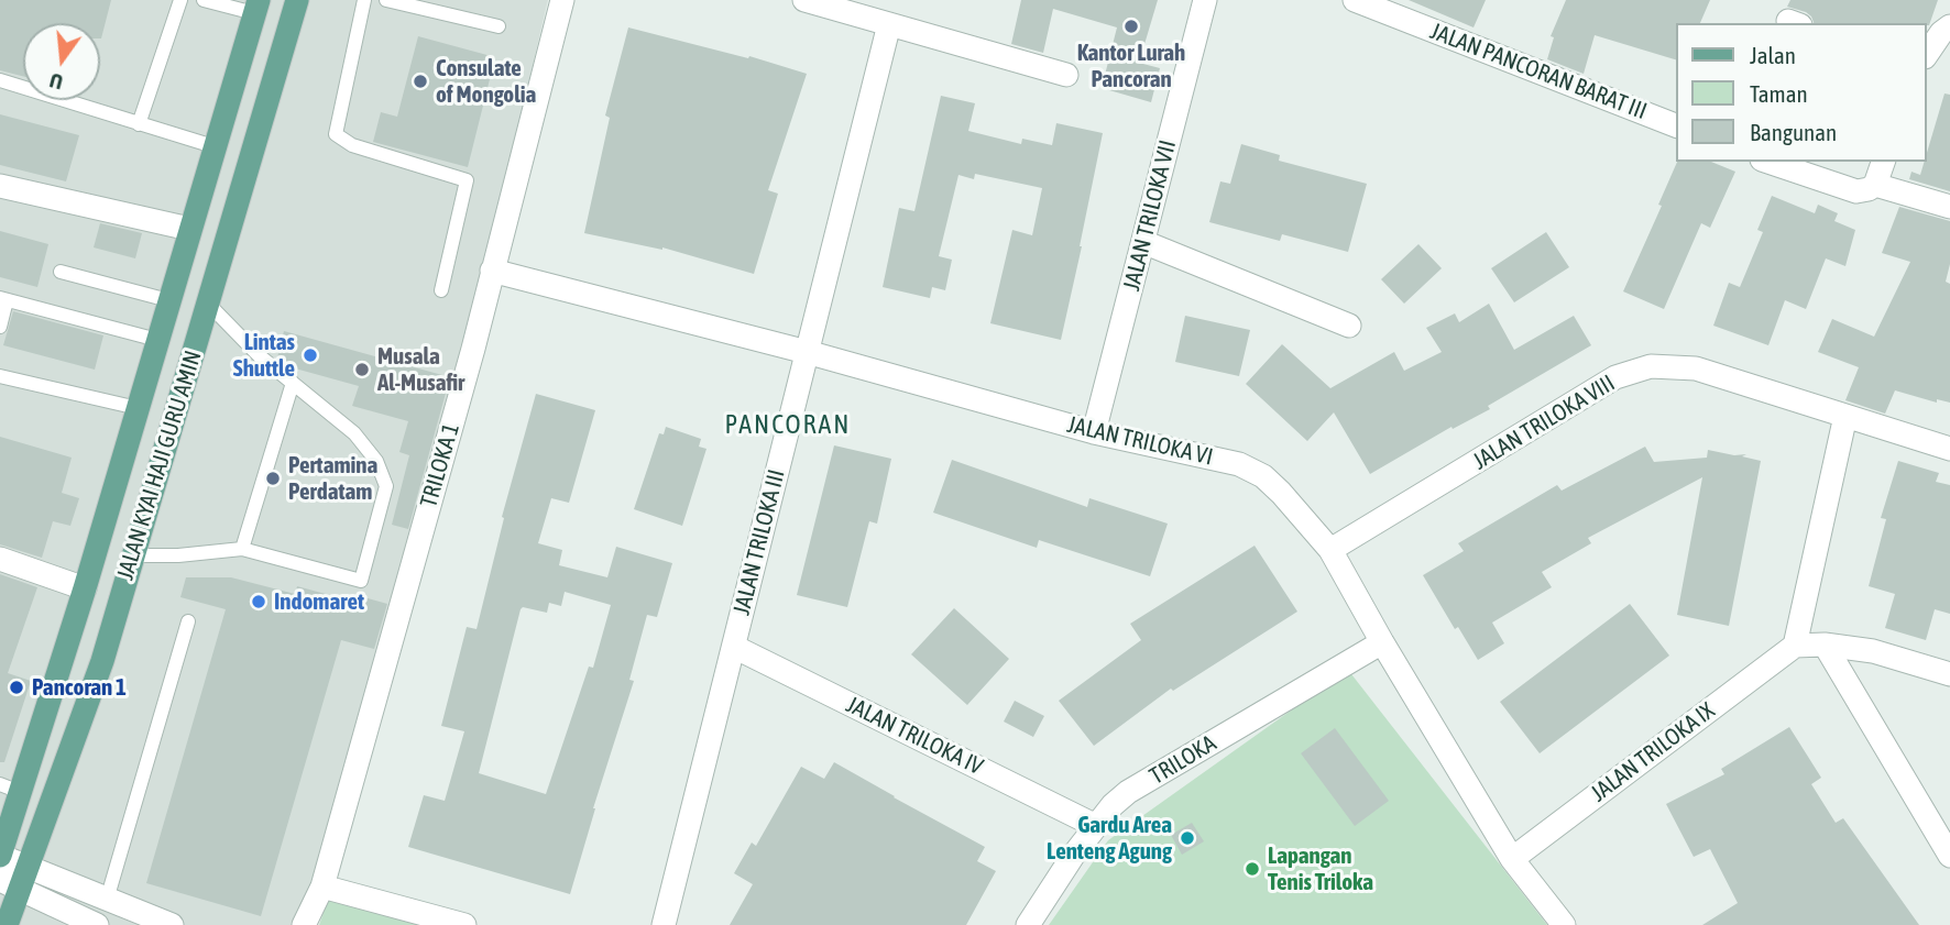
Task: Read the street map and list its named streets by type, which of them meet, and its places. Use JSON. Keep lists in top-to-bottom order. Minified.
{"streets":{"main road":["JALAN KYAI HAJI GURU AMIN"],"street":["JALAN PANCORAN BARAT III","JALAN TRILOKA VII","JALAN TRILOKA VIII","JALAN TRILOKA VI","TRILOKA 1","JALAN TRILOKA III","JALAN TRILOKA IV","JALAN TRILOKA IX","TRILOKA"]},"crossings":[["JALAN TRILOKA VII","JALAN TRILOKA VI"],["JALAN TRILOKA VIII","JALAN TRILOKA VI"],["JALAN TRILOKA VI","TRILOKA 1"],["JALAN TRILOKA VI","JALAN TRILOKA III"],["JALAN TRILOKA VI","JALAN TRILOKA IX"],["JALAN TRILOKA VI","TRILOKA"],["JALAN TRILOKA III","JALAN TRILOKA IV"],["JALAN TRILOKA IV","TRILOKA"]],"districts":["PANCORAN"],"places":["Kantor Lurah Pancoran","Consulate of Mongolia","Lintas Shuttle","Musala Al-Musafir","Pertamina Perdatam","Indomaret","Pancoran 1","Gardu Area Lenteng Agung","Lapangan Tenis Triloka"],"legend":["Jalan","Taman","Bangunan"],"north":"bottom"}
